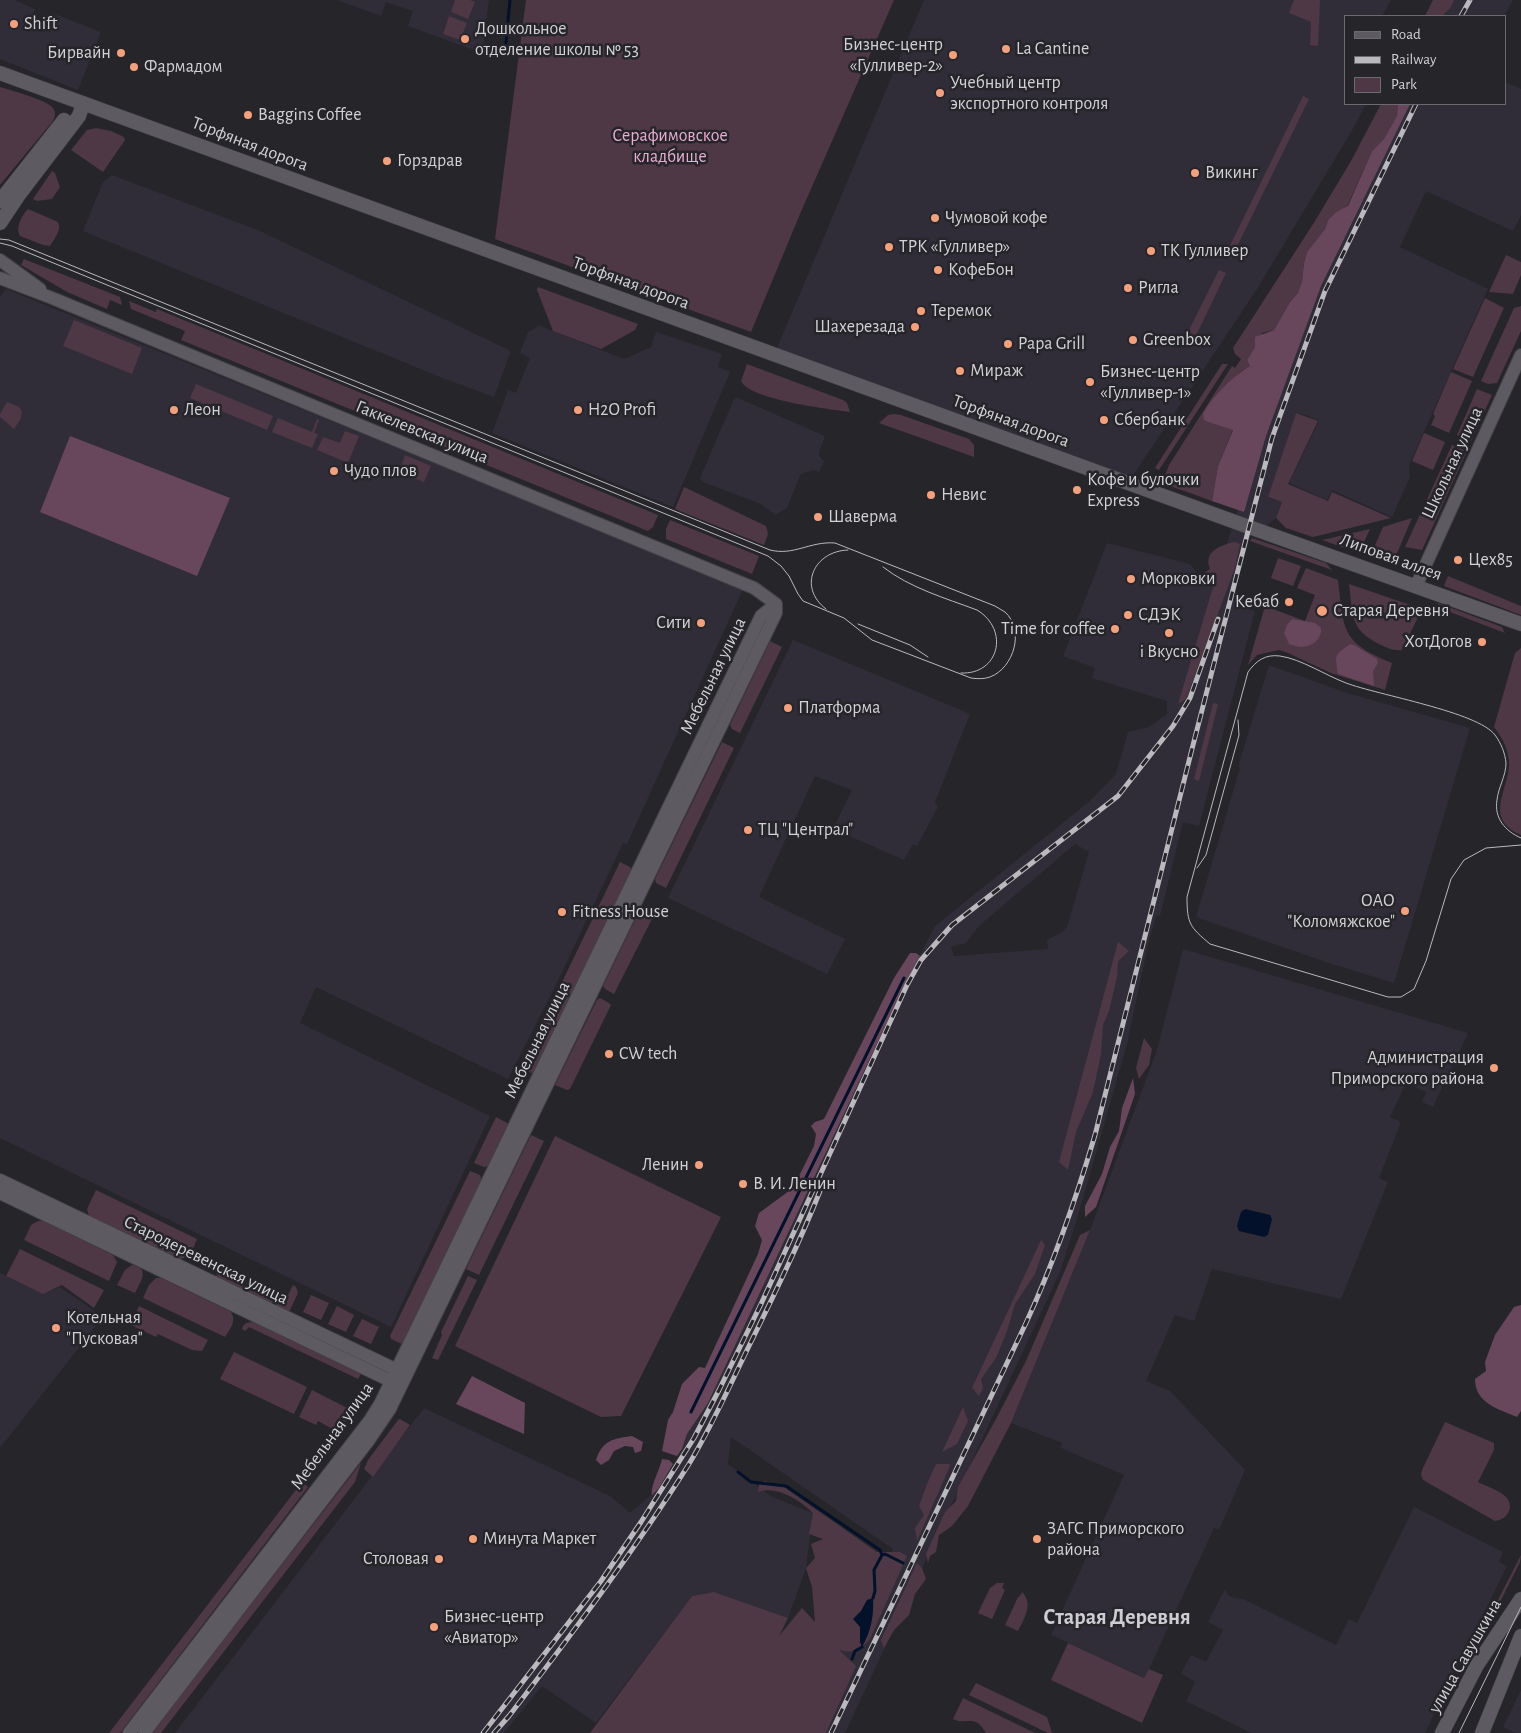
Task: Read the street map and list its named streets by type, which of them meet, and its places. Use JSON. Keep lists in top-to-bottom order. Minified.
{"streets":{"main road":["Торфяная дорога","Липовая аллея","улица Савушкина"],"street":["Гаккелевская улица","Школьная улица","Мебельная улица","Стародеревенская улица"]},"crossings":[["Торфяная дорога","Липовая аллея"],["Гаккелевская улица","Мебельная улица"],["Школьная улица","Липовая аллея"],["Мебельная улица","Стародеревенская улица"]],"districts":["Старая Деревня"],"parks":["Серафимовское кладбище"],"places":["Shift","Дошкольное отделение школы № 53","La Cantine","Бирвайн","Бизнес-центр «Гулливер-2»","Фармадом","Учебный центр экспортного контроля","Baggins Coffee","Горздрав","Викинг","Чумовой кофе","ТРК «Гулливер»","ТК Гулливер","КофеБон","Ригла","Теремок","Шахерезада","Greenbox","Papa Grill","Мираж","Бизнес-центр «Гулливер-1»","Леон","H2O Profi","Сбербанк","Чудо плов","Кофе и булочки Express","Невис","Шаверма","Цех85","Морковки","Кебаб","Старая Деревня","СДЭК","Сити","Time for coffee","i Вкусно","ХотДогов","Платформа","ТЦ \"Централ\"","ОАО \"Коломяжское\"","Fitness House","CW tech","Администрация Приморского района","Ленин","В. И. Ленин","Котельная \"Пусковая\"","Минута Маркет","ЗАГС Приморского района","Столовая","Бизнес-центр «Авиатор»"],"legend":["Road","Railway","Park"]}
